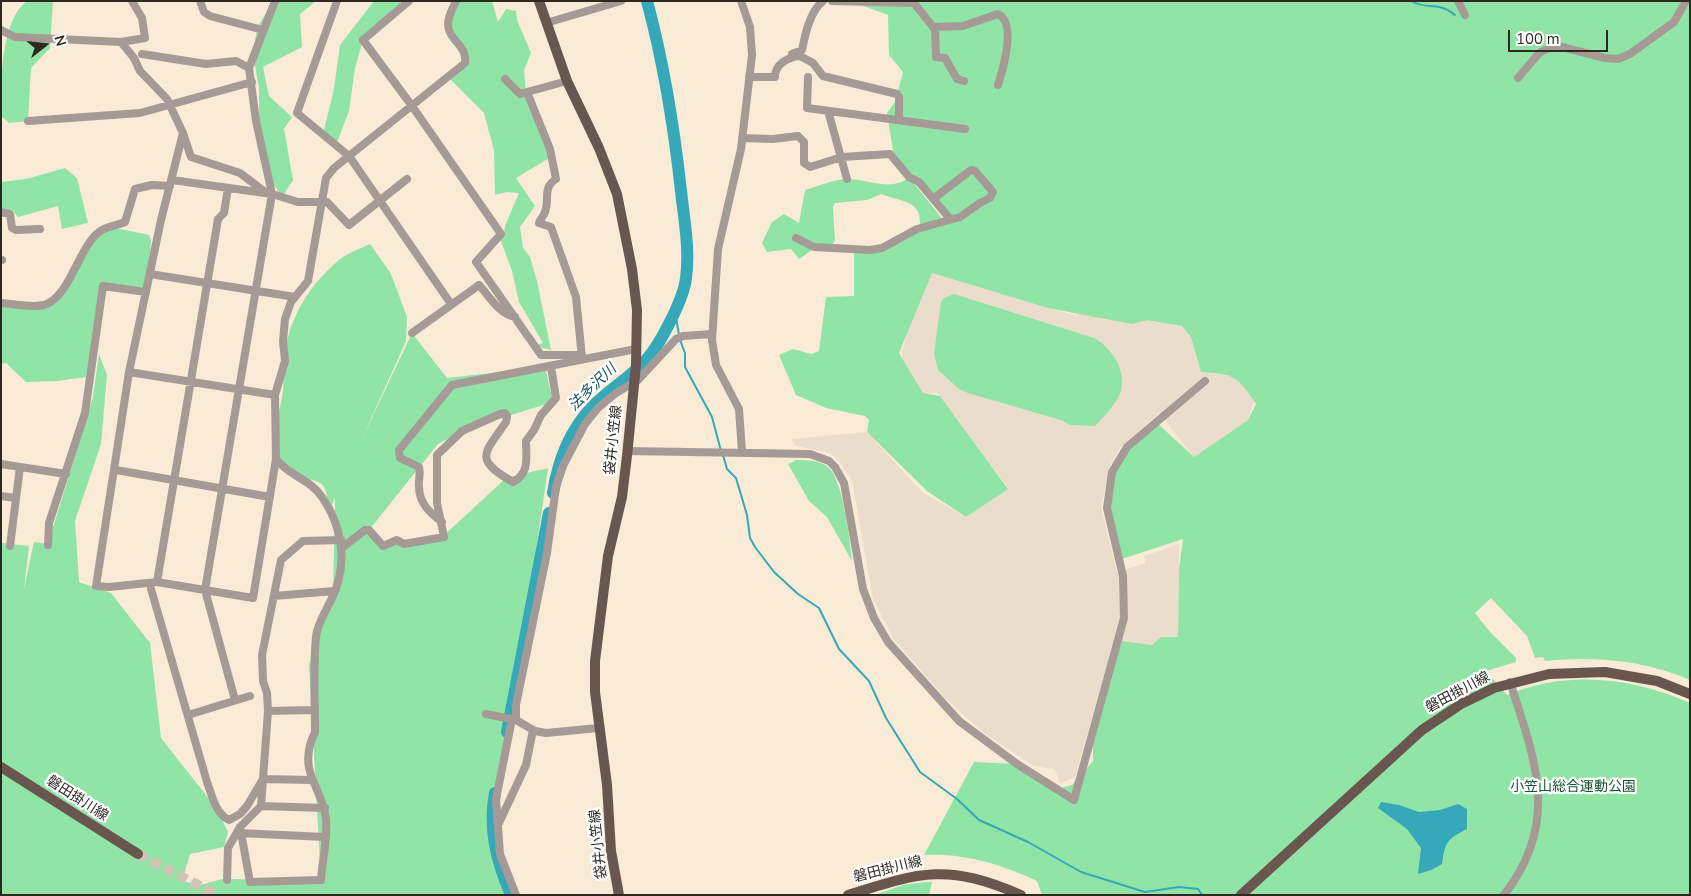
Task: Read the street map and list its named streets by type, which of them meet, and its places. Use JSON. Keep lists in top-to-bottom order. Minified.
{"streets":{"main road":["袋井小笠線","磐田掛川線"]},"water":["法多沢川"],"parks":["小笠山総合運動公園"],"scale_bar":"100 m","north":"right"}
